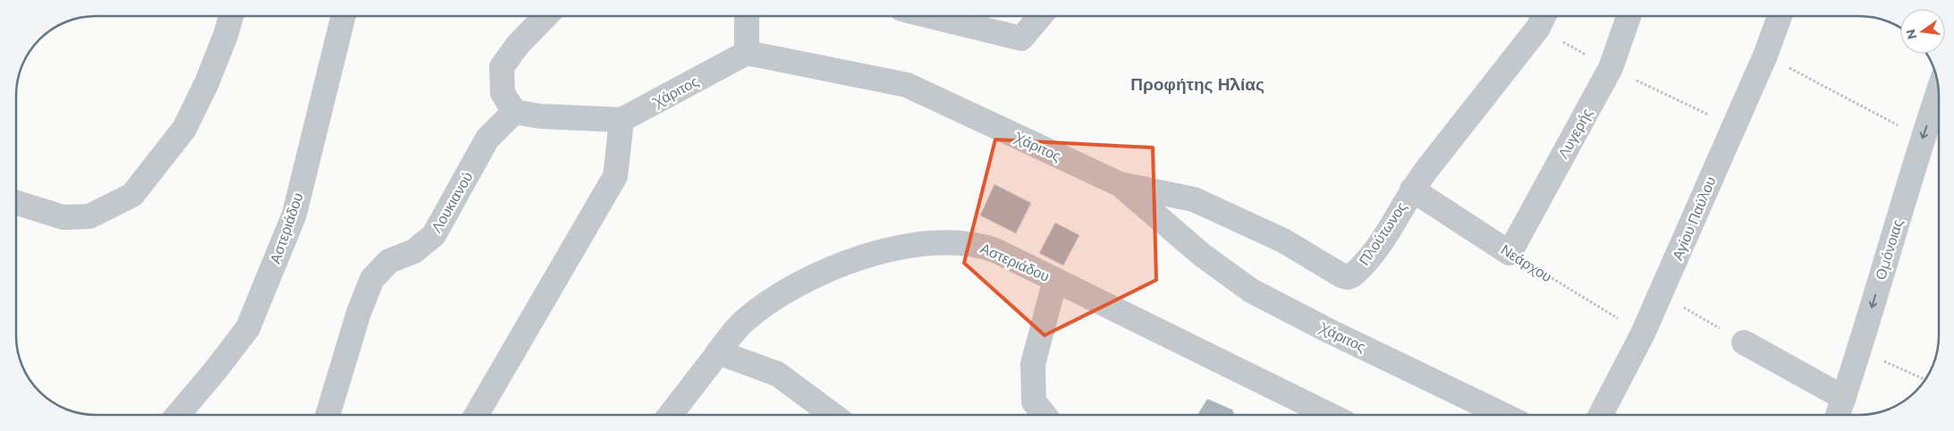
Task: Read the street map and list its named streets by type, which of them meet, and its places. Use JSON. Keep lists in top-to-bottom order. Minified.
{"streets":{"street":["Χάριτος","Λυγερής","Λουκιανού","Αγίου Παύλου","Αστεριάδου","Πλούτωνος","Ομόνοιας","Νεάρχου"]},"crossings":[["Χάριτος","Πλούτωνος"],["Λυγερής","Νεάρχου"],["Αγίου Παύλου","Νεάρχου"],["Πλούτωνος","Νεάρχου"]],"one_way":["Ομόνοιας"],"districts":["Προφήτης Ηλίας"],"north":"left"}
